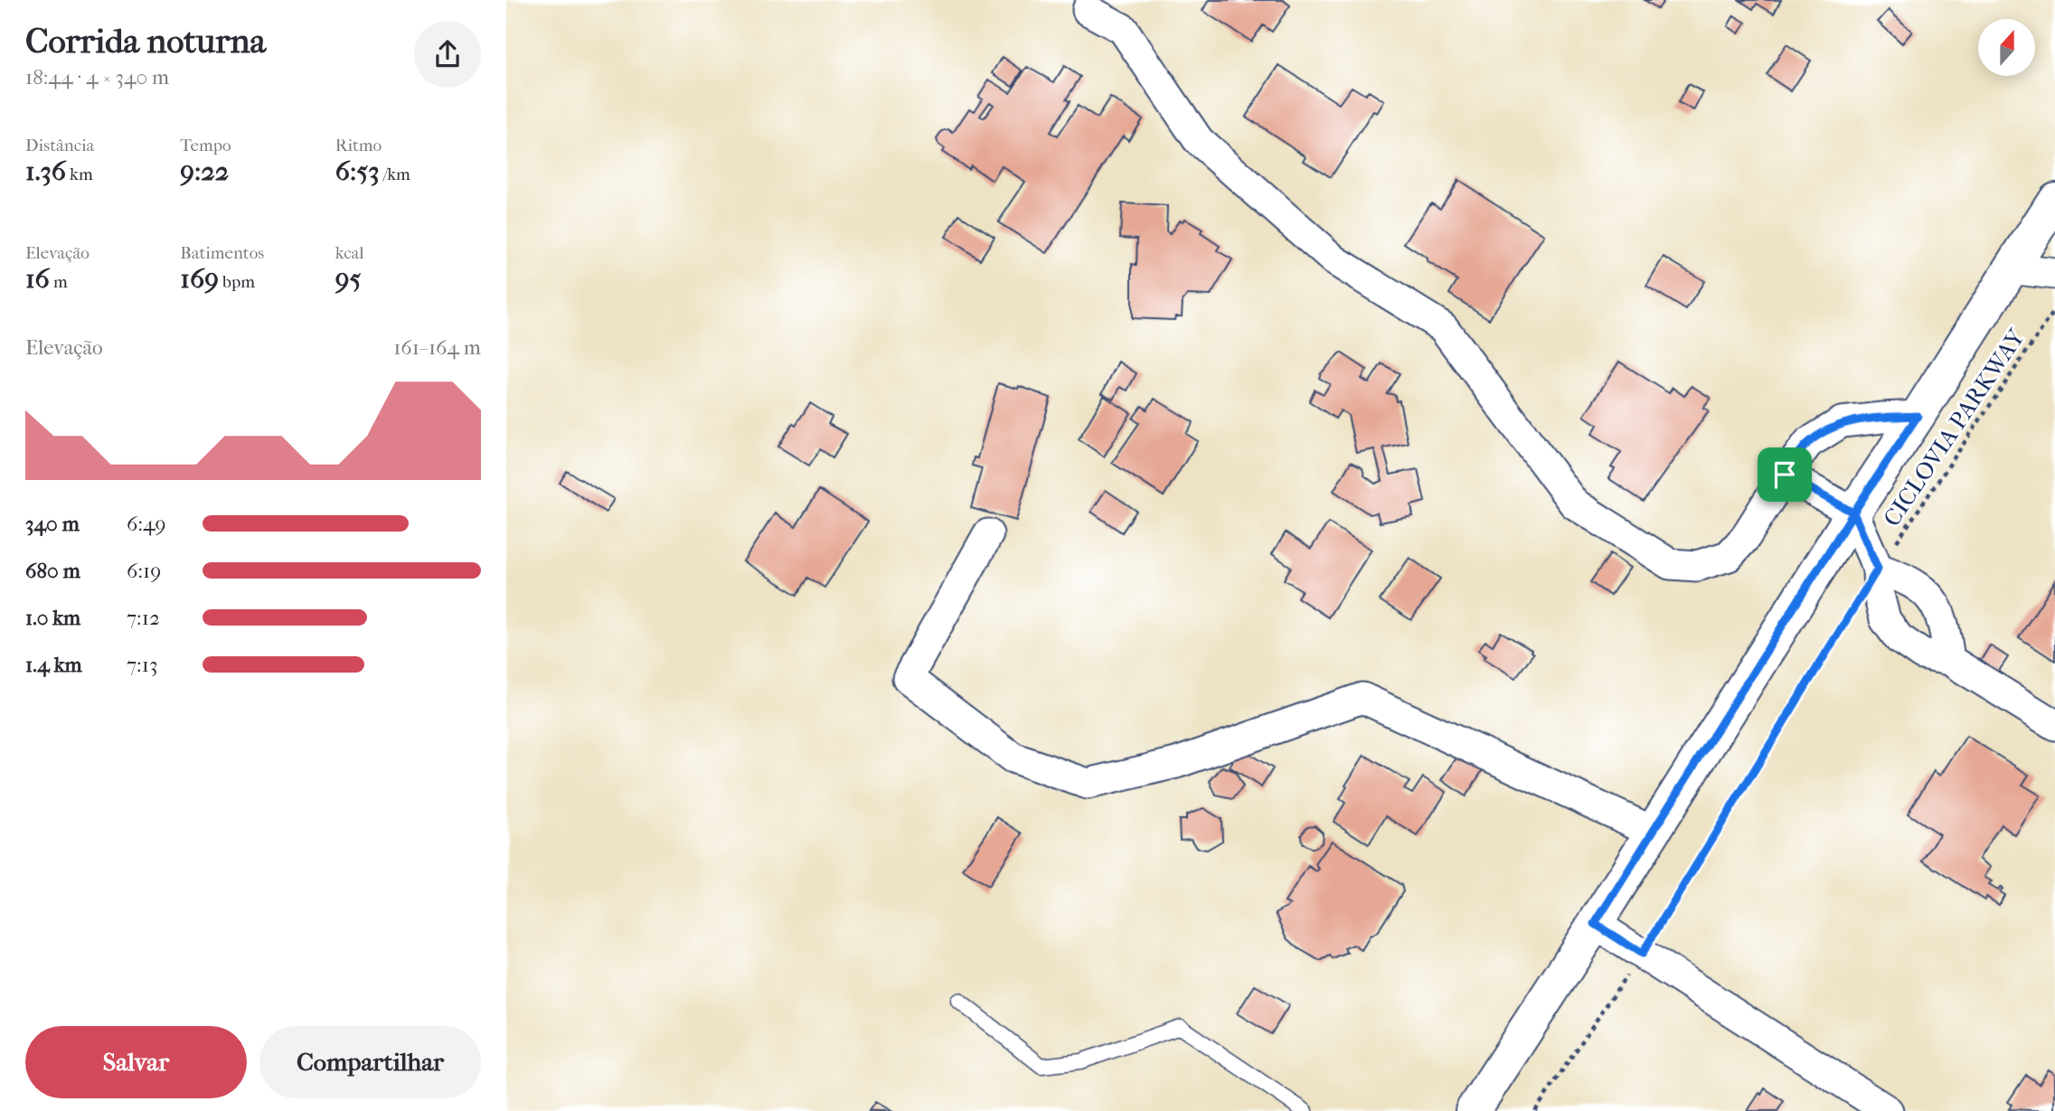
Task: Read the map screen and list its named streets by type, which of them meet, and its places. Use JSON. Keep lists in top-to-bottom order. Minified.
{"streets":{"path":["CICLOVIA PARKWAY"]},"north":"top","page":{"heading":["Corrida noturna","18:44 · 4 × 340 m"],"stats":[["Distância","1.36 km"],["Tempo","9:22"],["Ritmo","6:53 /km"],["Elevação","16 m"],["Batimentos","169 bpm"],["kcal","95"]],"chart":["Elevação","161–164 m"],"list":[{"name":"340 m","note":"6:49"},{"name":"680 m","note":"6:19"},{"name":"1.0 km","note":"7:12"},{"name":"1.4 km","note":"7:13"}],"buttons":["Salvar","Compartilhar"]}}
